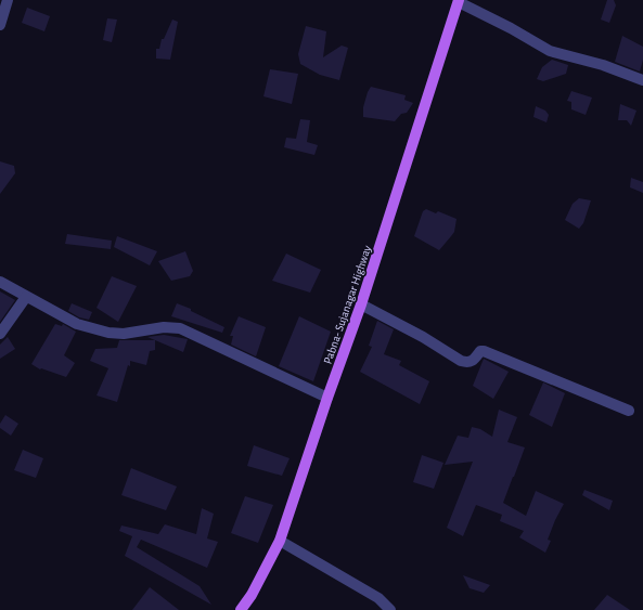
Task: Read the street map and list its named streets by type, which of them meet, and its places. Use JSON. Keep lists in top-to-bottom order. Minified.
{"streets":{"main road":["Pabna- Sujanagar Highway"]}}
